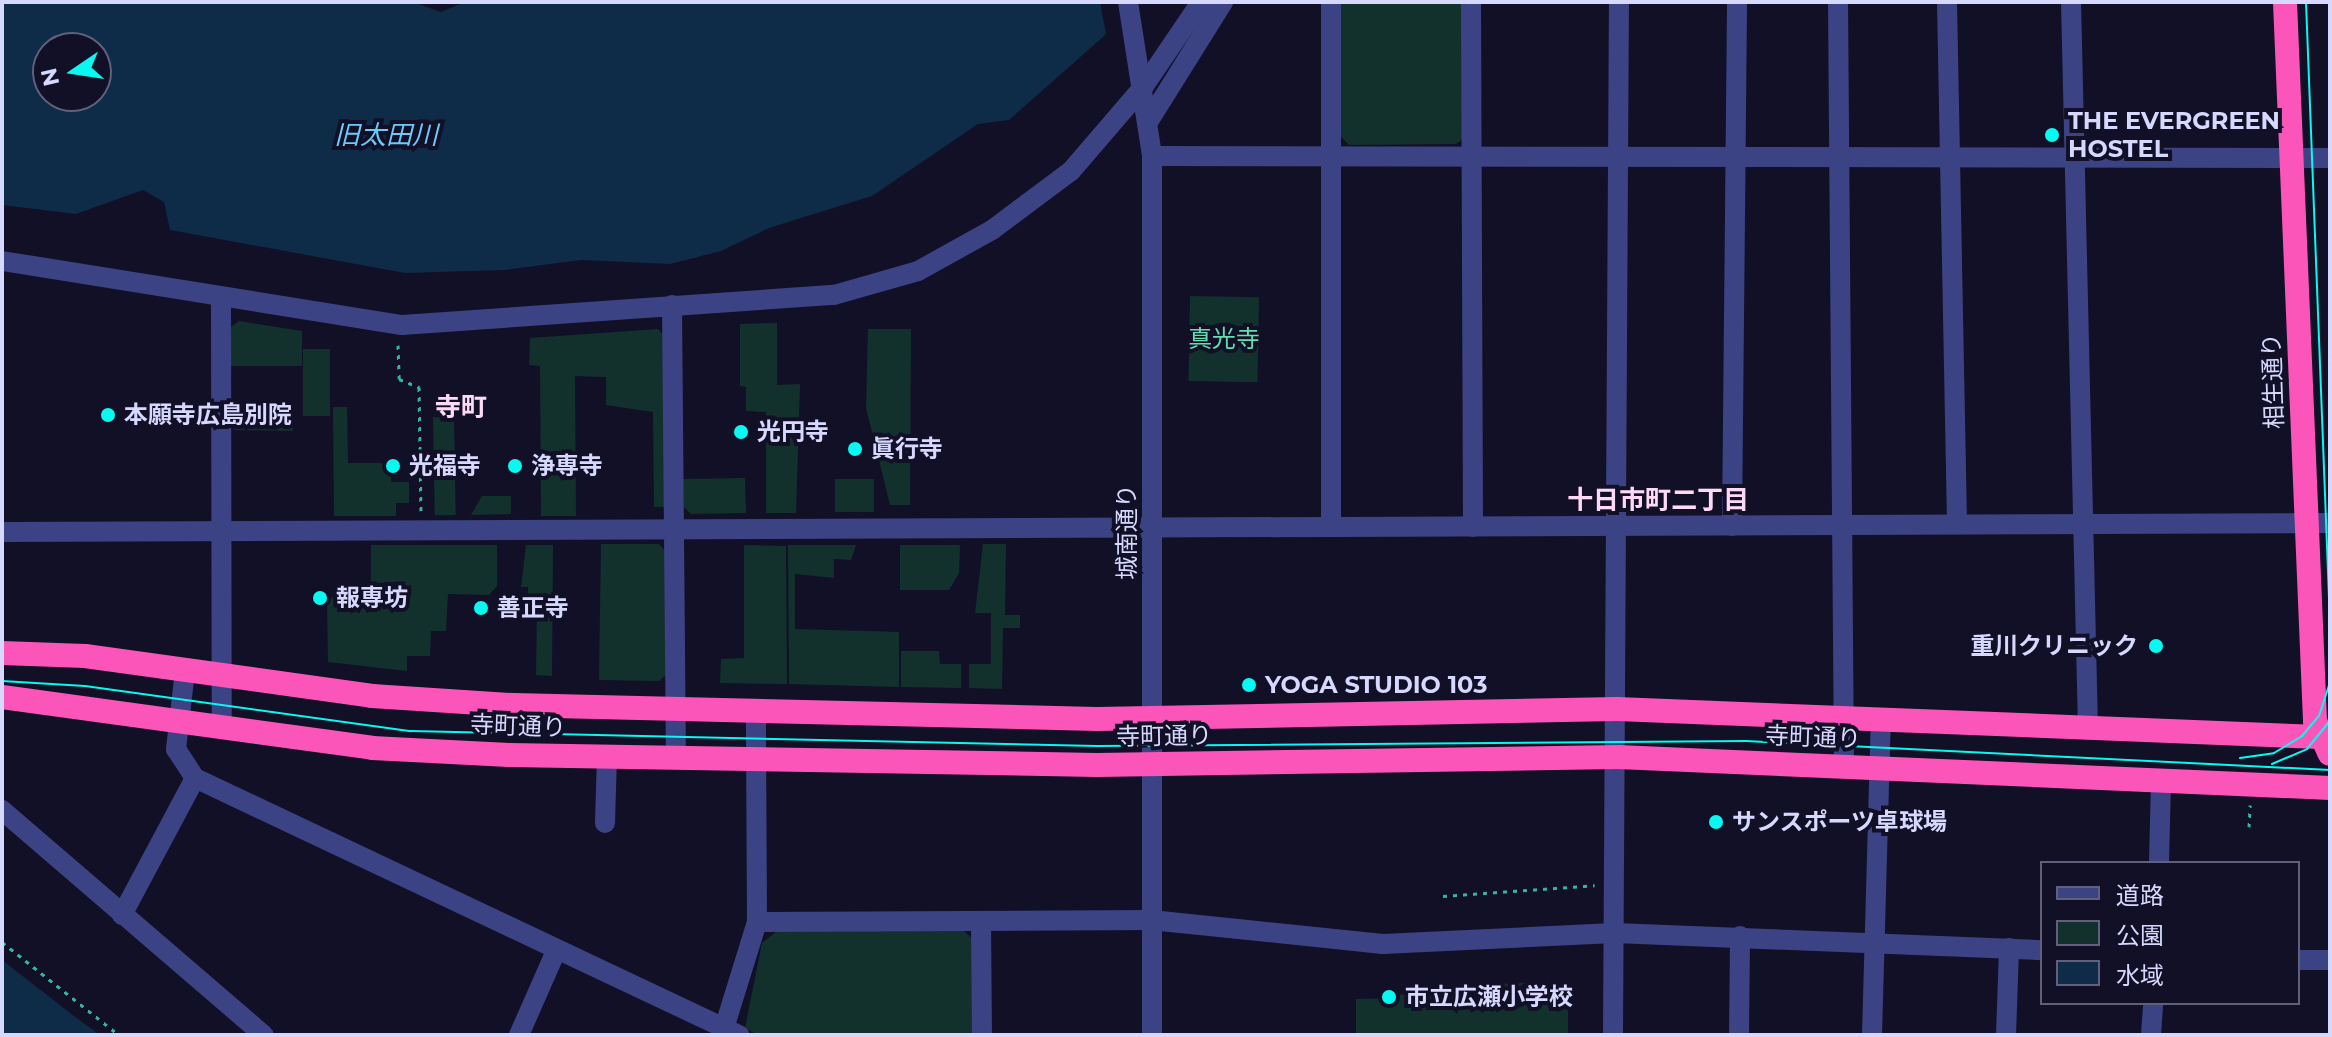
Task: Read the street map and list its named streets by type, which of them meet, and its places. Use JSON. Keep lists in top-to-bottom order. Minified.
{"streets":{"highway":["相生通り","寺町通り"],"street":["城南通り"]},"crossings":[["相生通り","寺町通り"],["城南通り","寺町通り"]],"districts":["寺町","十日市町二丁目"],"water":["旧太田川"],"parks":["真光寺"],"places":["THE EVERGREEN HOSTEL","本願寺広島別院","光円寺","眞行寺","光福寺","浄専寺","報専坊","善正寺","重川クリニック","YOGA STUDIO 103","サンスポーツ卓球場","市立広瀬小学校"],"legend":["道路","公園","水域"],"north":"left"}
